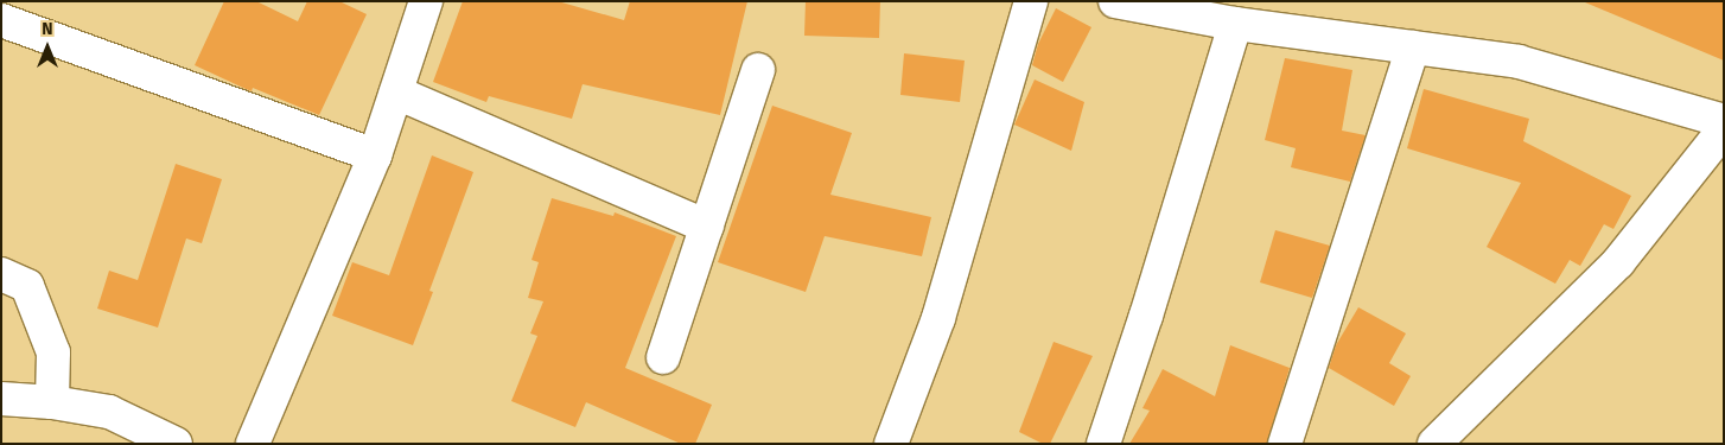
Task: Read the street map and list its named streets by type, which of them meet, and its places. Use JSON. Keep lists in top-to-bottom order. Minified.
{"north":"top"}
